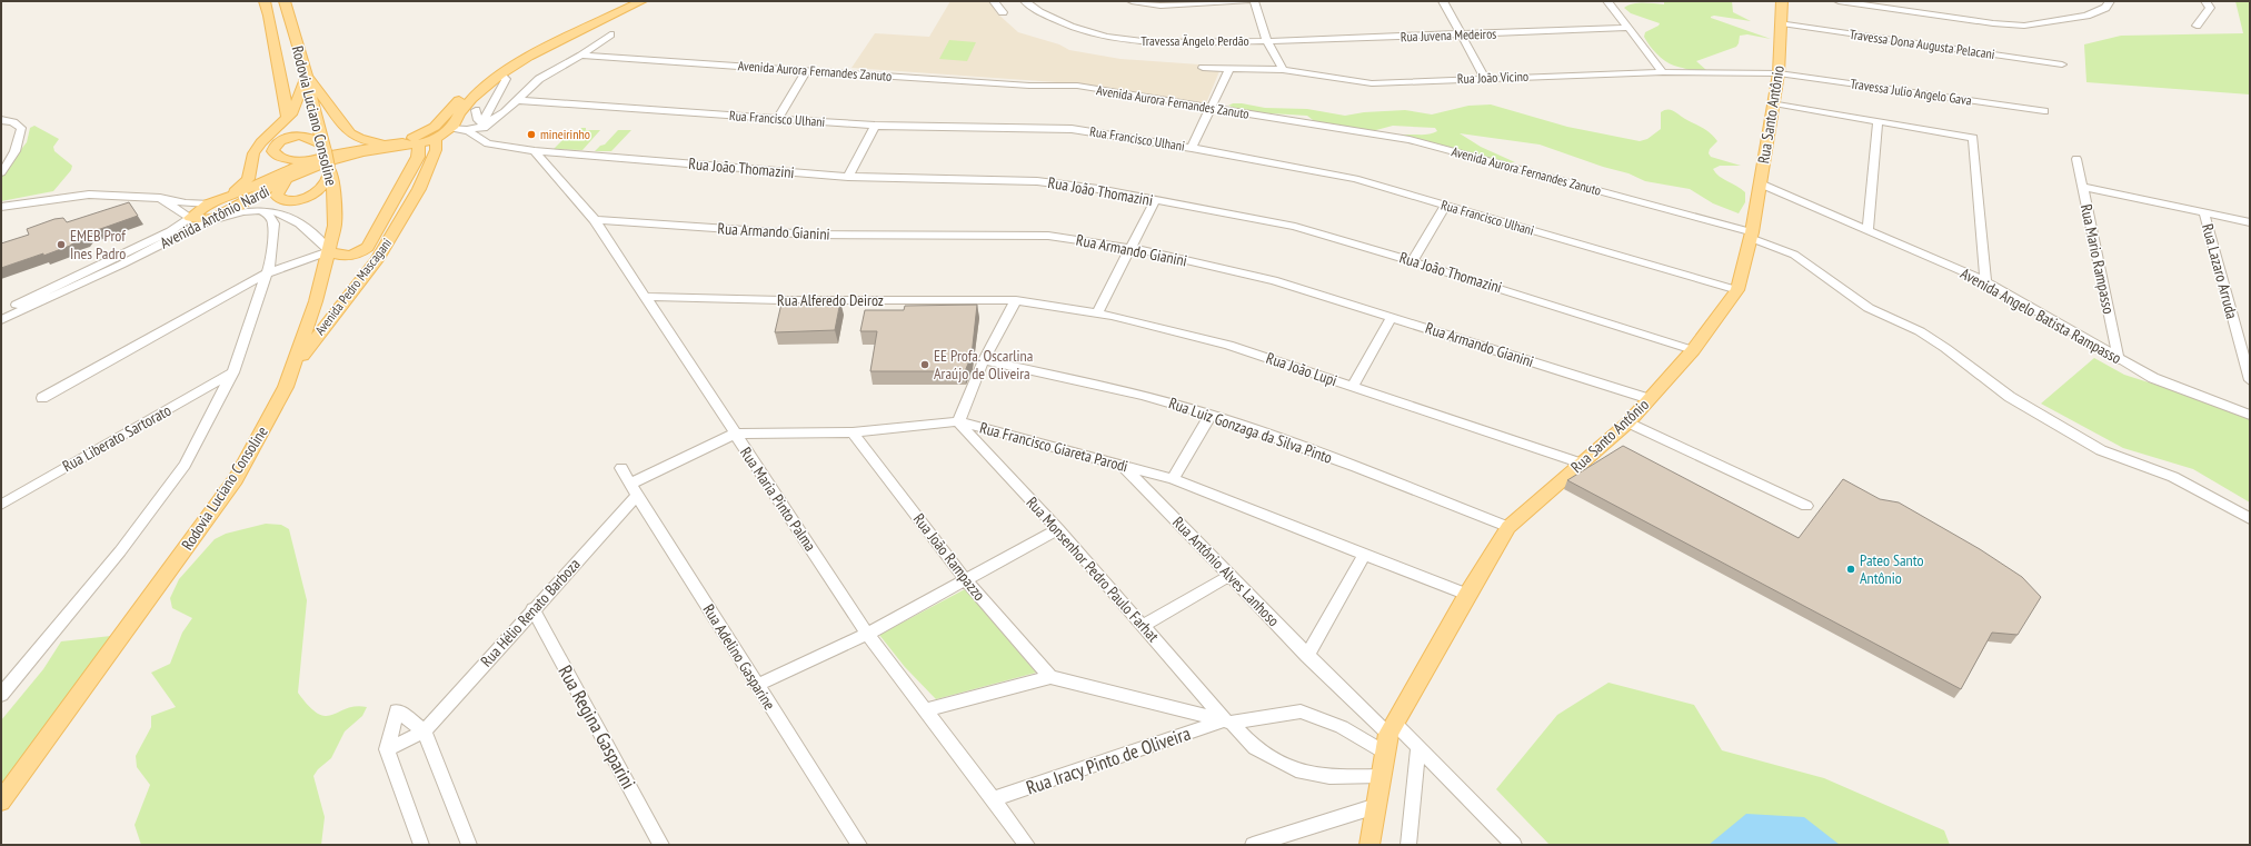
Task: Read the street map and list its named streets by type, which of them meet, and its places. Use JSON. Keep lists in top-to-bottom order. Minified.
{"streets":{"main road":["Rua Santo Antônio","Rodovia Luciano Consoline","Avenida Antônio Nardi","Avenida Pedro Mascagani"],"street":["Rua Juvena Medeiros","Travessa Ângelo Perdão","Travessa Dona Augusta Pelacani","Avenida Aurora Fernandes Zanuto","Rua João Vicino","Travessa Julio Angelo Gava","Rua Francisco Ulhani","Rua João Thomazini","Rua Armando Gianini","Rua Mario Rampasso","Rua Lazaro Arruda","Rua Alferedo Deiroz","Avenida Angelo Batista Rampasso","Rua João Lupi","Rua Luiz Gonzaga da Silva Pinto","Rua Liberato Sartorato","Rua Francisco Giareta Parodi","Rua Maria Pinto Palma","Rua João Rampazzo","Rua Monsenhor Pedro Paulo Farhat","Rua Antônio Alves Lanhoso","Rua Hélio Renato Barboza","Rua Adelino Gasparine","Rua Regina Gasparini","Rua Iracy Pinto de Oliveira"]},"crossings":[["Rua Juvena Medeiros","Travessa Ângelo Perdão"],["Travessa Dona Augusta Pelacani","Rua Santo Antônio"],["Avenida Aurora Fernandes Zanuto","Rua Santo Antônio"],["Rua João Vicino","Travessa Julio Angelo Gava"],["Rua João Vicino","Rua Santo Antônio"],["Travessa Julio Angelo Gava","Rua Santo Antônio"],["Rua Santo Antônio","Rua Francisco Ulhani"],["Rua Santo Antônio","Rua João Thomazini"],["Rua Santo Antônio","Rua Armando Gianini"],["Rua Santo Antônio","Avenida Angelo Batista Rampasso"],["Rua Santo Antônio","Rua João Lupi"],["Rua Santo Antônio","Rua Luiz Gonzaga da Silva Pinto"],["Rua Santo Antônio","Rua Francisco Giareta Parodi"],["Rua Santo Antônio","Rua Monsenhor Pedro Paulo Farhat"],["Rua Santo Antônio","Rua Antônio Alves Lanhoso"],["Rodovia Luciano Consoline","Avenida Pedro Mascagani"],["Rua João Thomazini","Rua Maria Pinto Palma"],["Avenida Antônio Nardi","Avenida Pedro Mascagani"],["Rua Armando Gianini","Rua Maria Pinto Palma"],["Rua Mario Rampasso","Avenida Angelo Batista Rampasso"],["Rua Alferedo Deiroz","Rua João Lupi"],["Rua Alferedo Deiroz","Rua Maria Pinto Palma"],["Rua Francisco Giareta Parodi","Rua Maria Pinto Palma"],["Rua Francisco Giareta Parodi","Rua João Rampazzo"],["Rua Francisco Giareta Parodi","Rua Monsenhor Pedro Paulo Farhat"],["Rua Francisco Giareta Parodi","Rua Antônio Alves Lanhoso"],["Rua Francisco Giareta Parodi","Rua Hélio Renato Barboza"],["Rua Francisco Giareta Parodi","Rua Adelino Gasparine"],["Rua Maria Pinto Palma","Rua Iracy Pinto de Oliveira"],["Rua Monsenhor Pedro Paulo Farhat","Rua Iracy Pinto de Oliveira"],["Rua Hélio Renato Barboza","Rua Adelino Gasparine"],["Rua Hélio Renato Barboza","Rua Regina Gasparini"]],"places":["mineirinho","EMEB Prof Ines Padro","EE Profa. Oscarlina Araújo de Oliveira","Pateo Santo Antônio"]}
